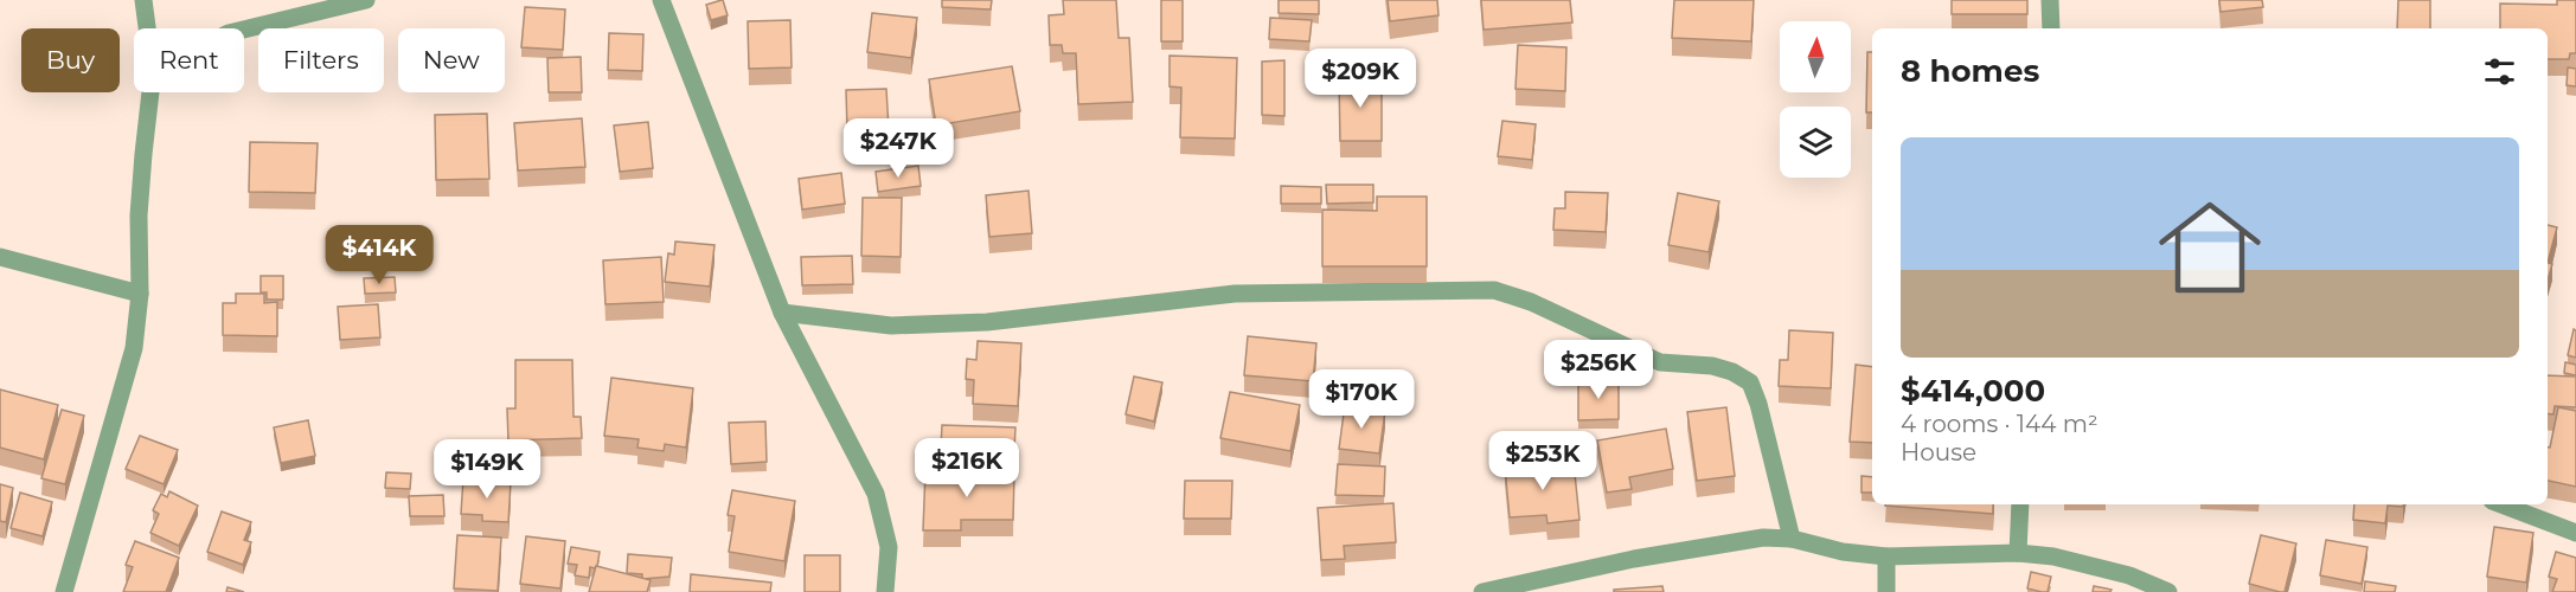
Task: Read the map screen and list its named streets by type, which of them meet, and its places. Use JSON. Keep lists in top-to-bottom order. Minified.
{"north":"top","page":{"chip":["Buy","Rent","Filters","New"],"heading":"8 homes","price":["$209K","$247K","$414K","$256K","$170K","$253K","$216K","$149K"],"list":[{"name":"$414,000","note":"4 rooms · 144 m² · House"}]}}
